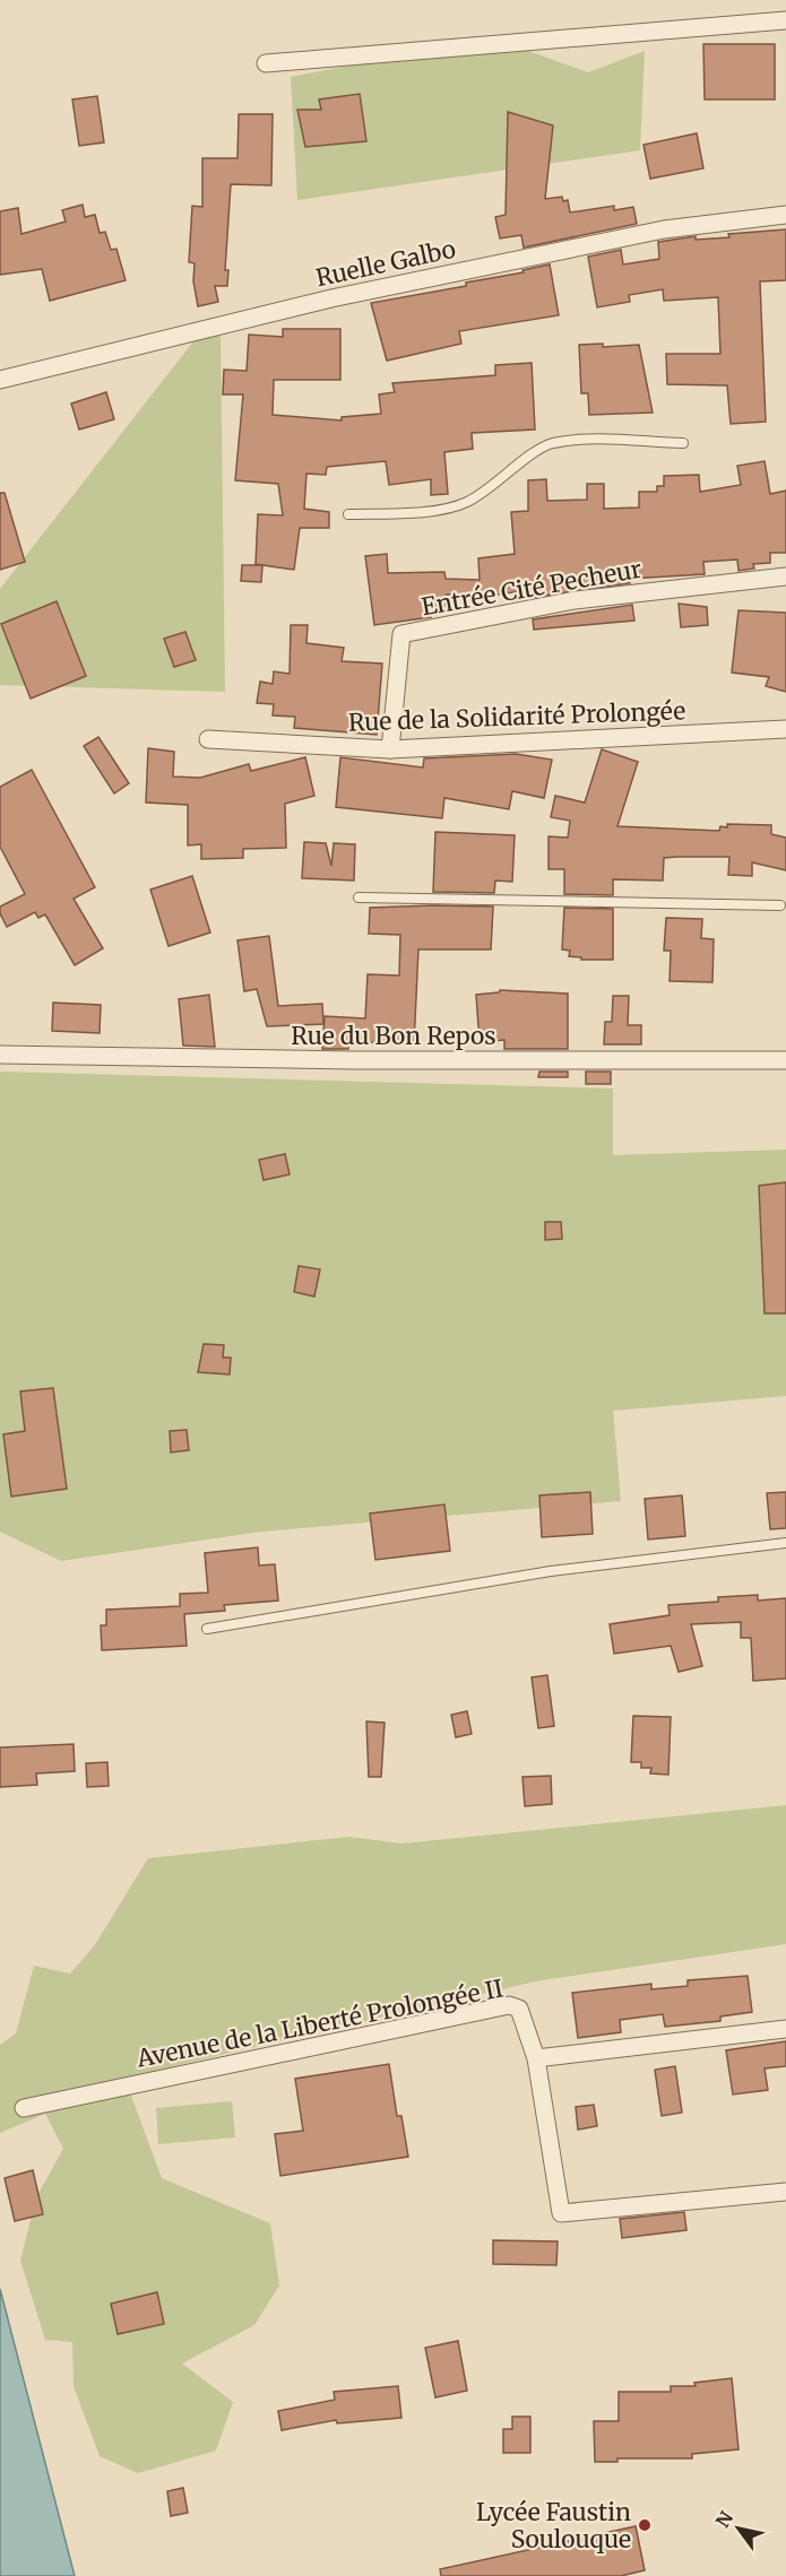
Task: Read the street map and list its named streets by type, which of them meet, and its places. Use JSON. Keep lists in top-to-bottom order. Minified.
{"streets":{"street":["Ruelle Galbo","Entrée Cité Pecheur","Rue de la Solidarité Prolongée","Rue du Bon Repos","Avenue de la Liberté Prolongée II"]},"crossings":[["Entrée Cité Pecheur","Rue de la Solidarité Prolongée"]],"places":["Lycée Faustin Soulouque"],"north":"top left"}
